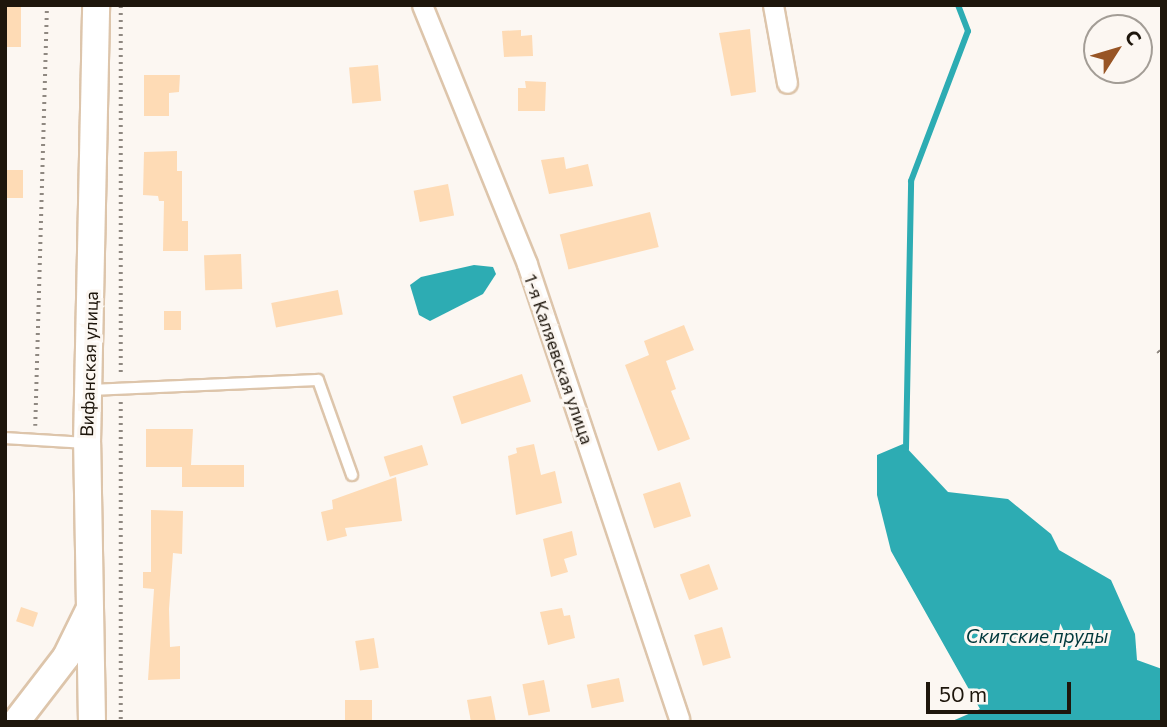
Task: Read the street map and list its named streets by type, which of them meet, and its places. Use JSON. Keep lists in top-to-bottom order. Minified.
{"streets":{"main road":["Вифанская улица"],"street":["1-я Каляевская улица"]},"water":["Скитские пруды"],"scale_bar":"50 m","north":"top right"}
